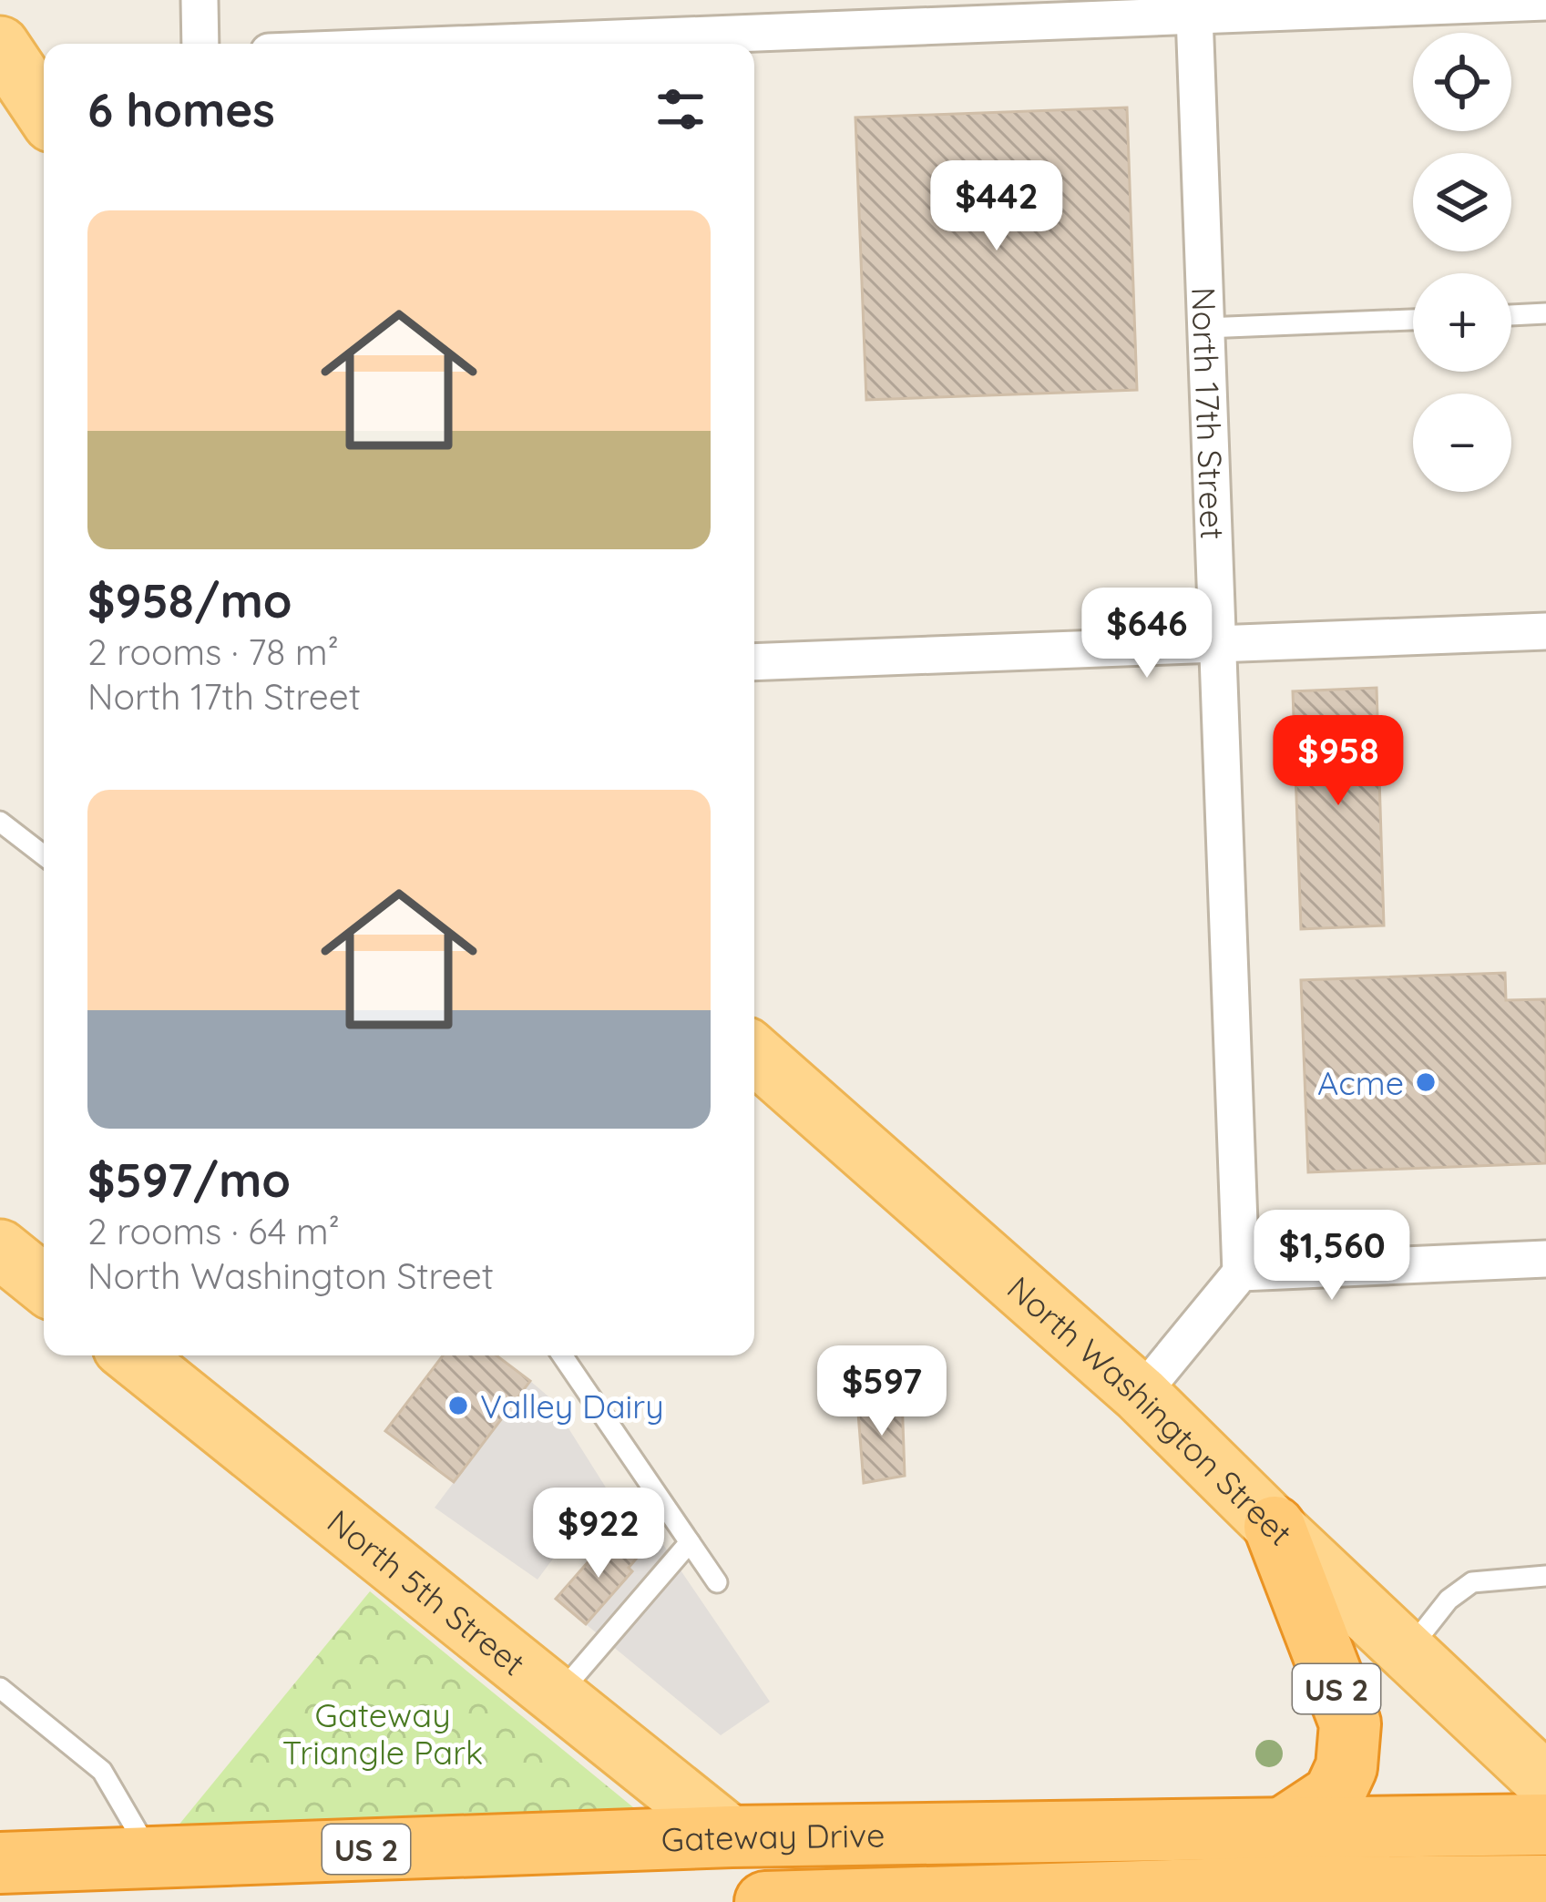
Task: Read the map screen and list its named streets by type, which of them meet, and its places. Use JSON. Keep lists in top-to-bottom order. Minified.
{"streets":{"highway":["US 2","Gateway Drive"],"main road":["North Washington Street","North 5th Street"],"street":["North 17th Street"]},"crossings":[["North Washington Street","US 2"],["North 5th Street","Gateway Drive"],["US 2","Gateway Drive"]],"parks":["Gateway Triangle Park"],"places":["Acme","Valley Dairy"],"page":{"map_buttons":["+","−"],"heading":"6 homes","price":["$442","$646","$958","$1,560","$597","$922"],"list":[{"name":"$958/mo","note":"2 rooms · 78 m² · North 17th Street"},{"name":"$597/mo","note":"2 rooms · 64 m² · North Washington Street"}]}}
